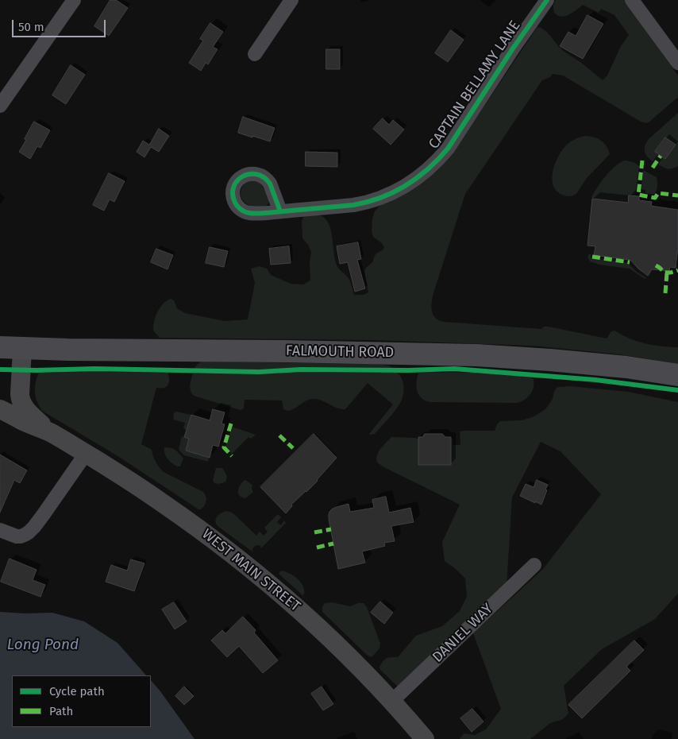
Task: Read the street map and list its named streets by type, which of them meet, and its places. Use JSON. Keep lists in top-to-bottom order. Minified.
{"streets":{"main road":["FALMOUTH ROAD","WEST MAIN STREET"],"street":["CAPTAIN BELLAMY LANE","DANIEL WAY"]},"crossings":[["FALMOUTH ROAD","WEST MAIN STREET"],["WEST MAIN STREET","DANIEL WAY"]],"water":["Long Pond"],"legend":["Cycle path","Path"],"scale_bar":"50 m"}
